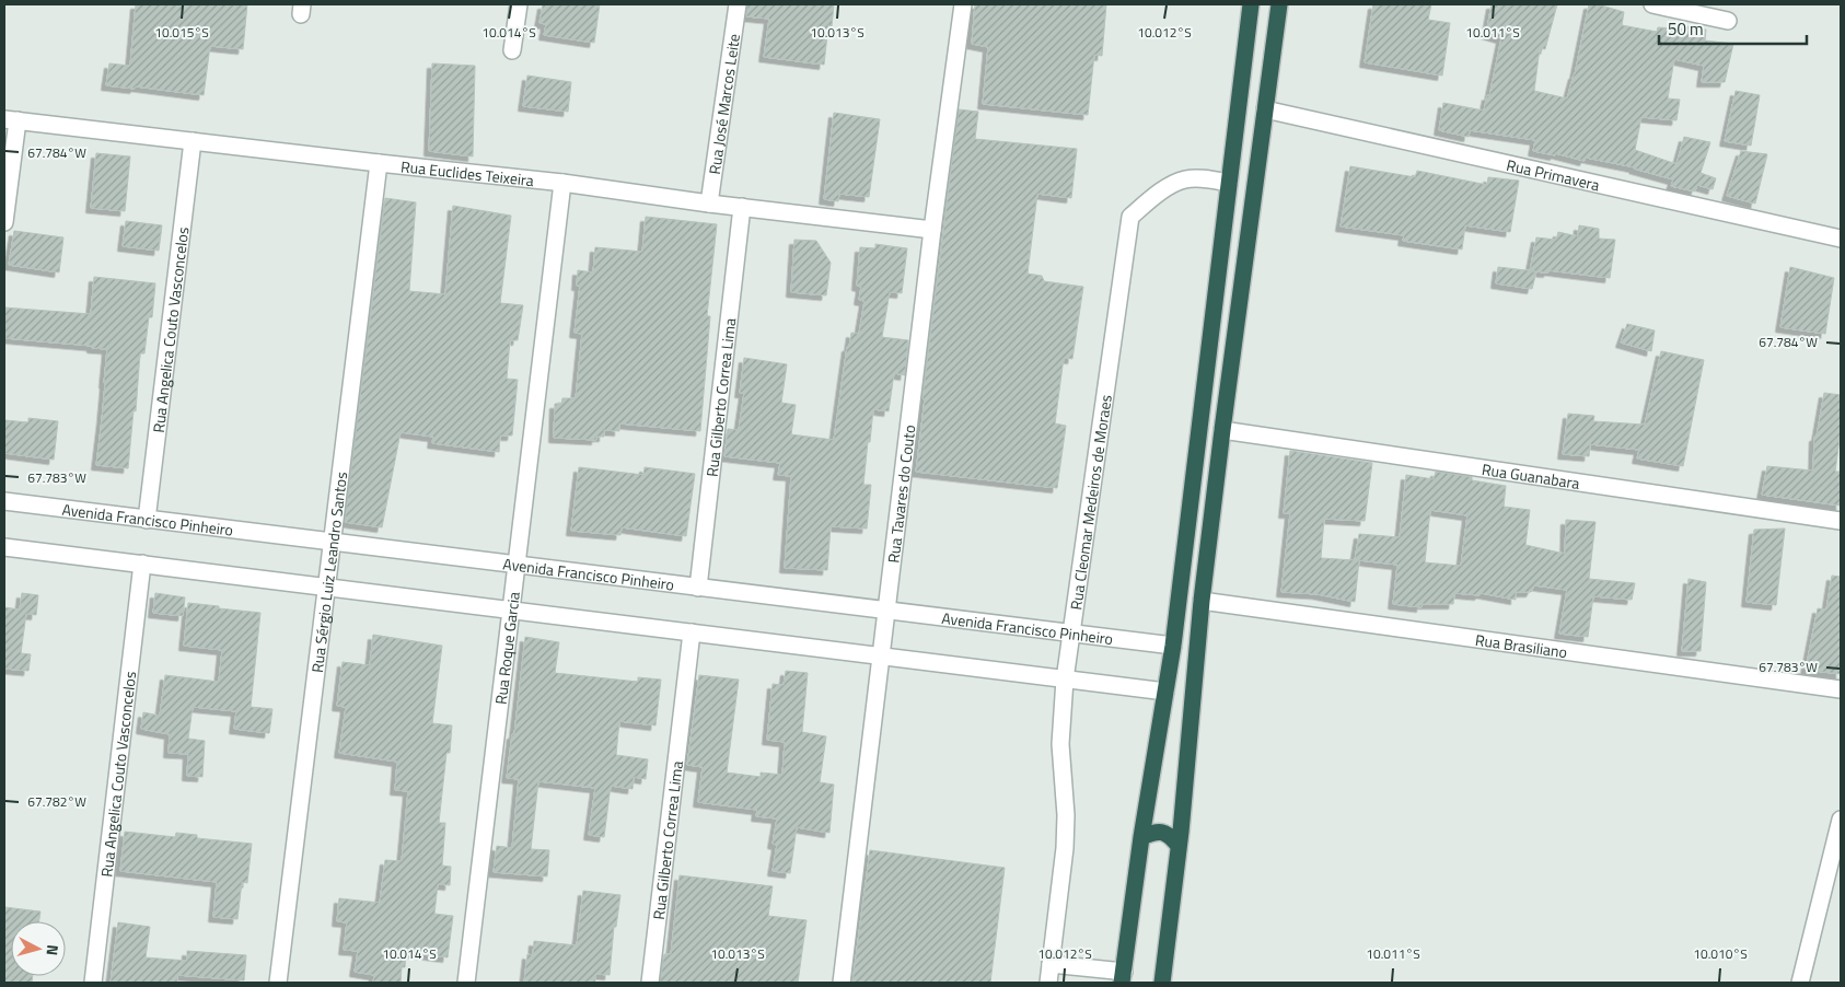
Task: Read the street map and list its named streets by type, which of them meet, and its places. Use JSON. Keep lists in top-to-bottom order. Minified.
{"streets":{"street":["Rua José Marcos Leite","Rua Euclides Teixeira","Rua Primavera","Rua Angelica Couto Vasconcelos","Rua Gilberto Correa Lima","Rua Guanabara","Rua Tavares do Couto","Rua Cleomar Medeiros de Moraes","Avenida Francisco Pinheiro","Rua Sérgio Luiz Leandro Santos","Rua Brasiliano","Rua Roque Garcia"]},"crossings":[["Rua José Marcos Leite","Rua Euclides Teixeira"],["Rua Euclides Teixeira","Rua Angelica Couto Vasconcelos"],["Rua Euclides Teixeira","Rua Gilberto Correa Lima"],["Rua Euclides Teixeira","Rua Tavares do Couto"],["Rua Euclides Teixeira","Rua Sérgio Luiz Leandro Santos"],["Rua Euclides Teixeira","Rua Roque Garcia"],["Rua Angelica Couto Vasconcelos","Avenida Francisco Pinheiro"],["Rua Gilberto Correa Lima","Avenida Francisco Pinheiro"],["Rua Tavares do Couto","Avenida Francisco Pinheiro"],["Rua Cleomar Medeiros de Moraes","Avenida Francisco Pinheiro"],["Avenida Francisco Pinheiro","Rua Sérgio Luiz Leandro Santos"],["Avenida Francisco Pinheiro","Rua Roque Garcia"]],"scale_bar":"50 m","north":"right","coordinates":["10.015°S","10.014°S","10.013°S","10.012°S","10.011°S","67.784°W","67.783°W","67.782°W","10.010°S"]}
